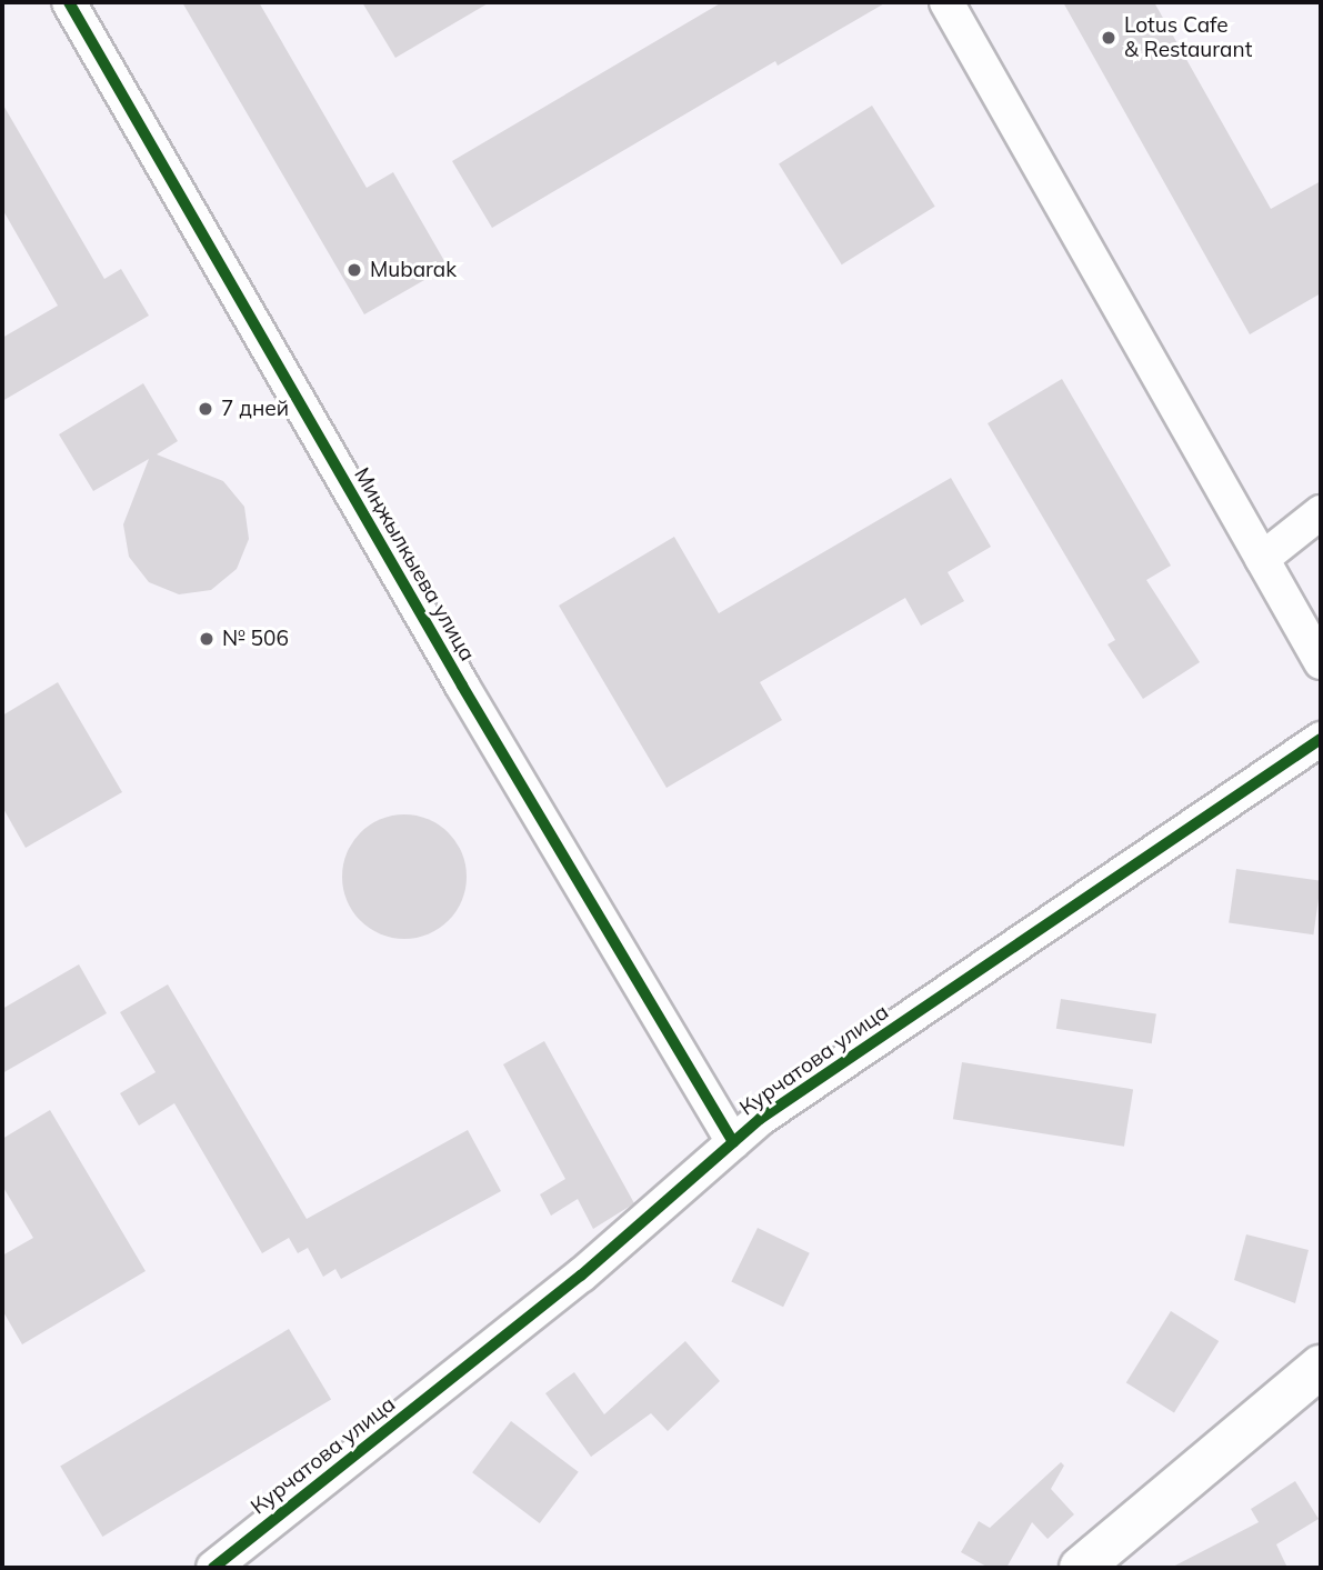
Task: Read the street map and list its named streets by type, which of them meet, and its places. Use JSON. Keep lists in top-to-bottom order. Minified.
{"streets":{"street":["Миңжылкыева улица","Курчатова улица"]},"crossings":[["Миңжылкыева улица","Курчатова улица"]],"places":["Lotus Cafe & Restaurant","Mubarak","7 дней","№ 506"]}
